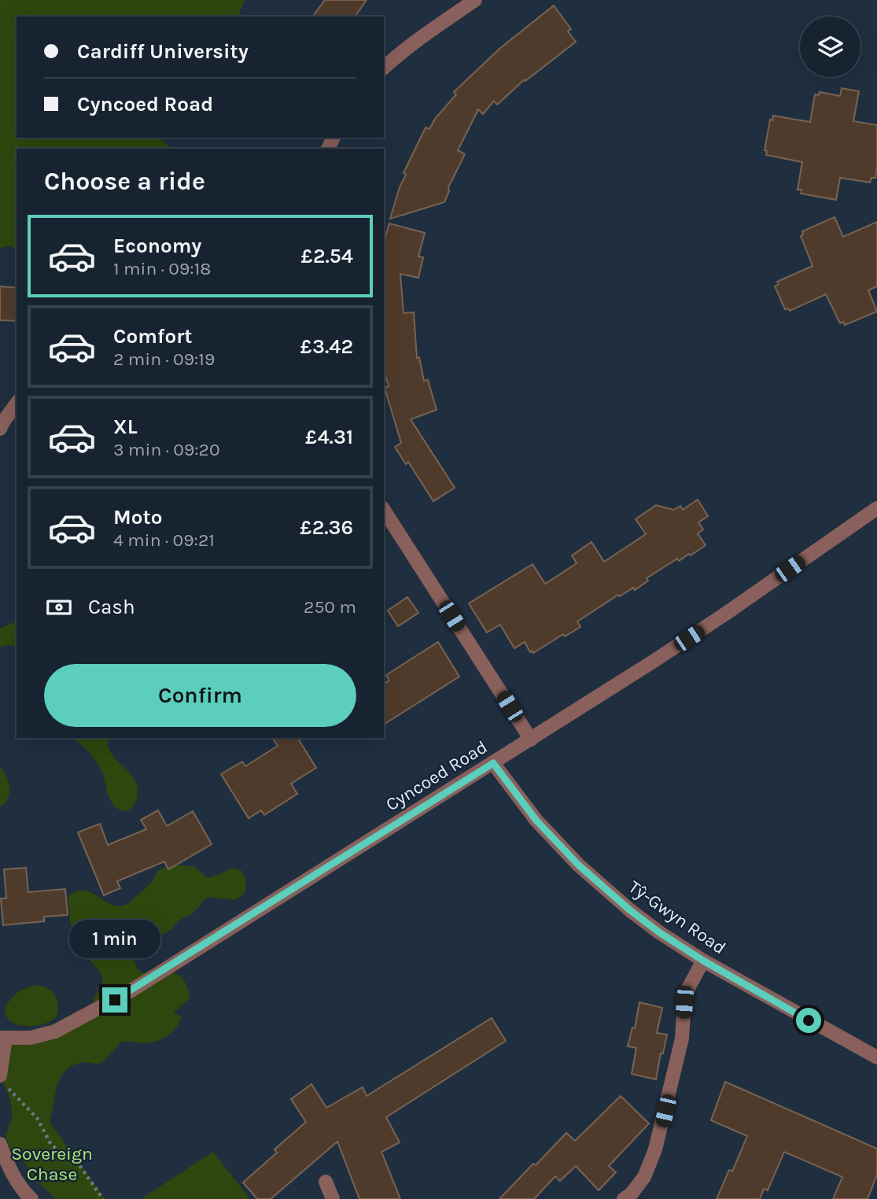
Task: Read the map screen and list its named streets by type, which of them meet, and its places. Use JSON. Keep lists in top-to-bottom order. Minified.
{"streets":{"street":["Cyncoed Road","Tŷ-Gwyn Road"]},"crossings":[["Cyncoed Road","Tŷ-Gwyn Road"]],"parks":["Sovereign Chase"],"page":{"banner":["Cardiff University","Cyncoed Road"],"heading":"Choose a ride","list":[{"name":"Economy","note":"1 min · 09:18","value":"£2.54"},{"name":"Comfort","note":"2 min · 09:19","value":"£3.42"},{"name":"XL","note":"3 min · 09:20","value":"£4.31"},{"name":"Moto","note":"4 min · 09:21","value":"£2.36"}],"pay":["Cash","250 m"],"buttons":"Confirm","bubble":"1 min"}}
